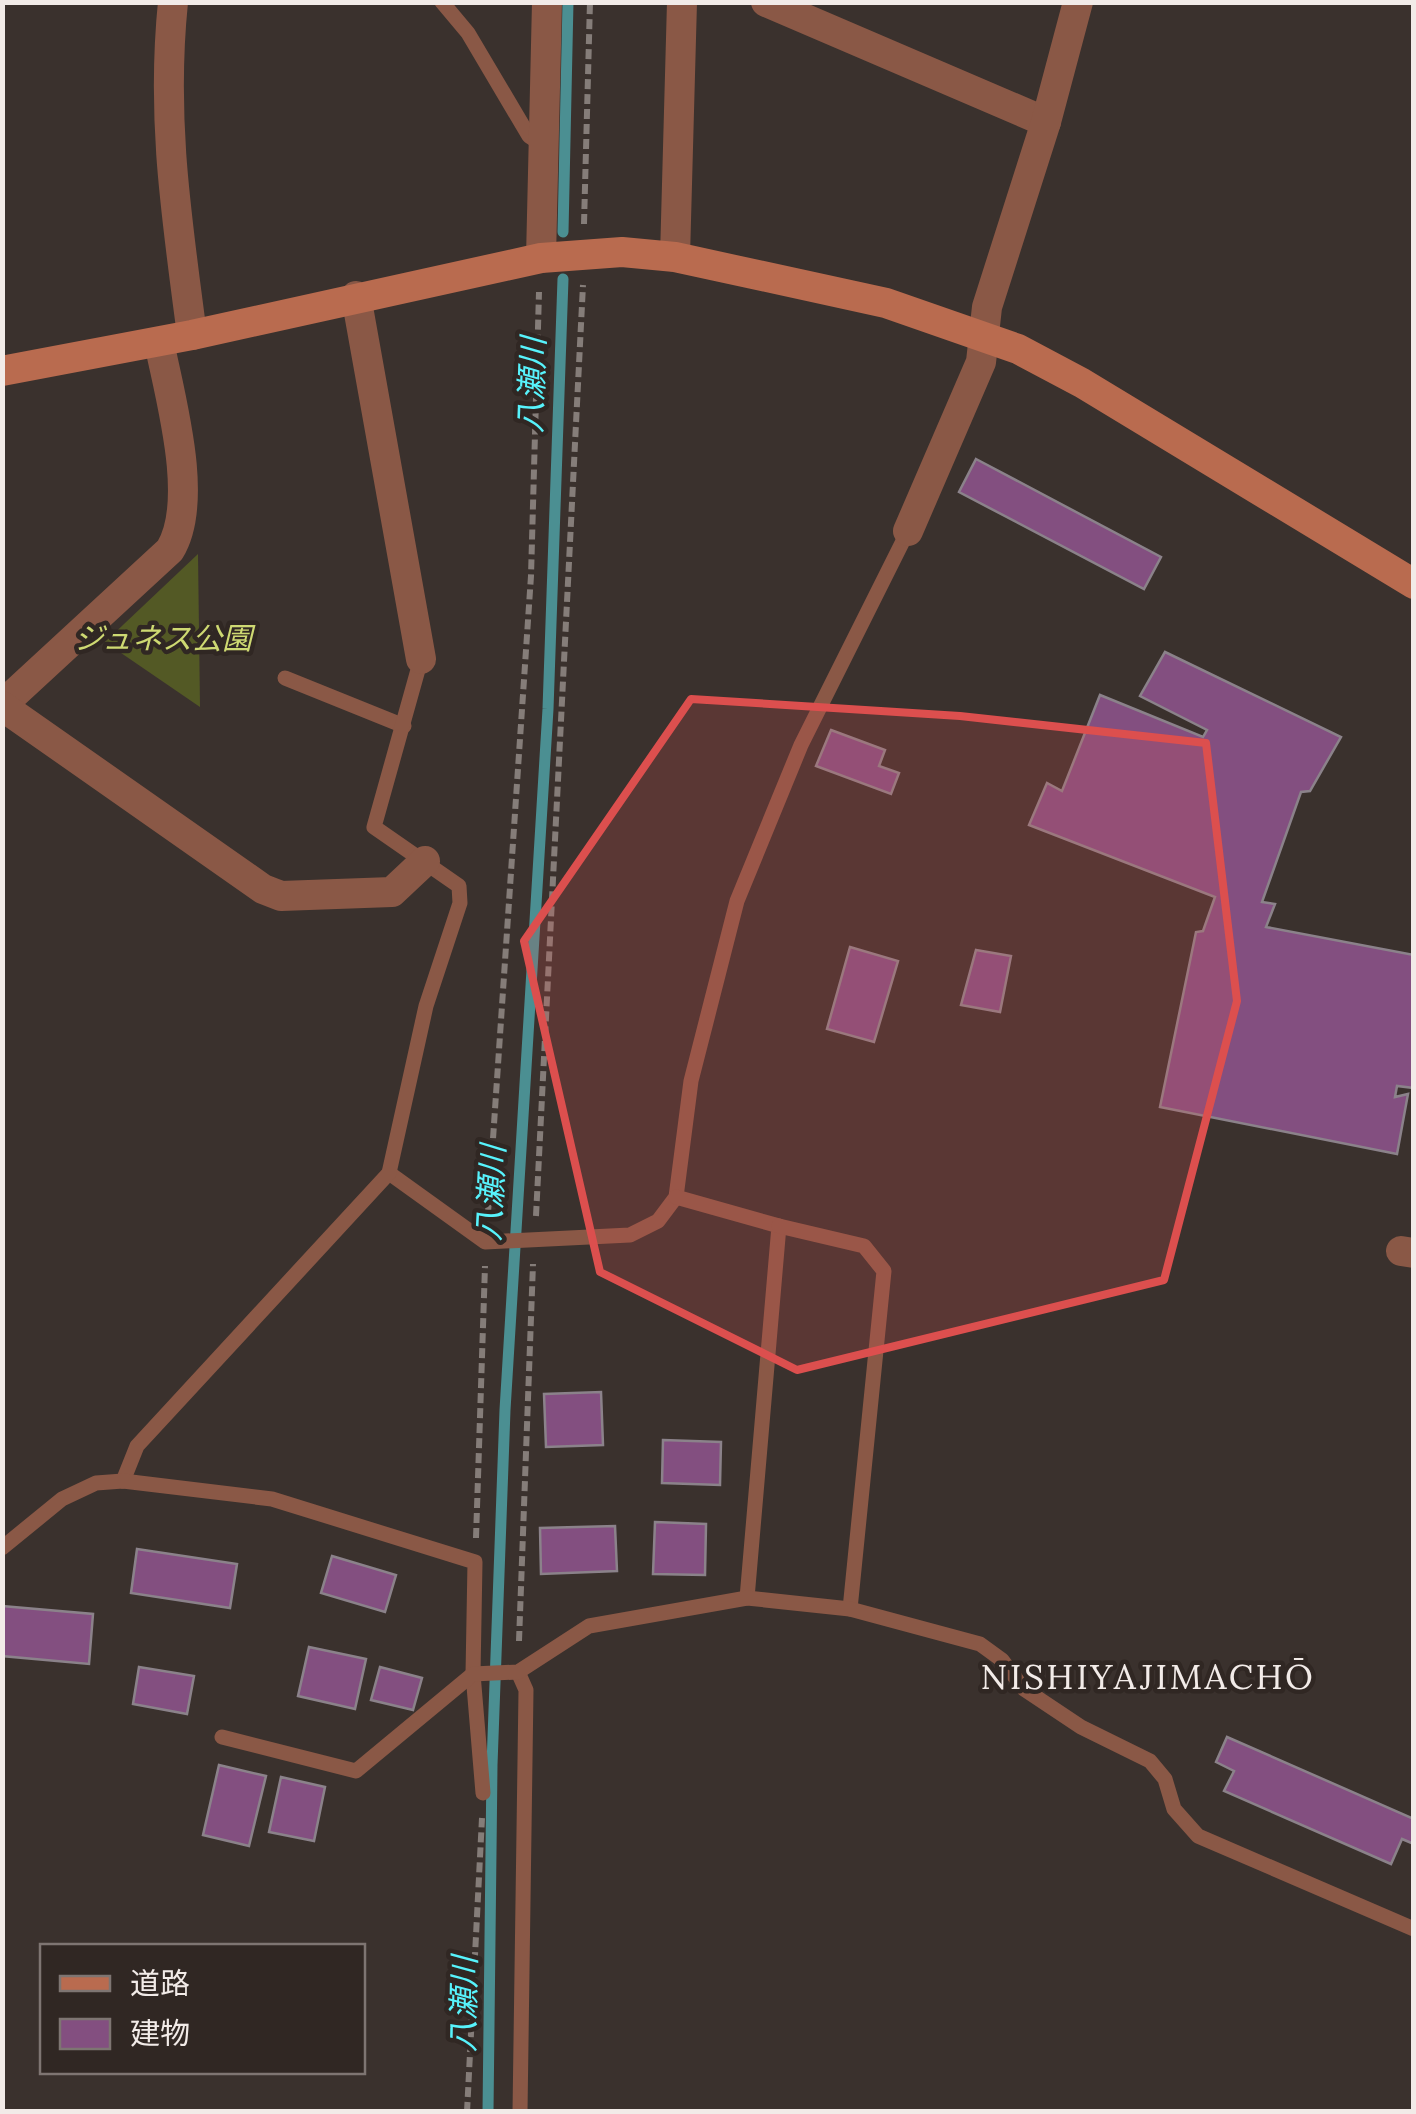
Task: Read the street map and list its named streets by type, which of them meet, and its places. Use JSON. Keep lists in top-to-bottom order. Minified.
{"districts":["NISHIYAJIMACHŌ"],"water":["八瀬川"],"parks":["ジュネス公園"],"legend":["道路","建物"]}
